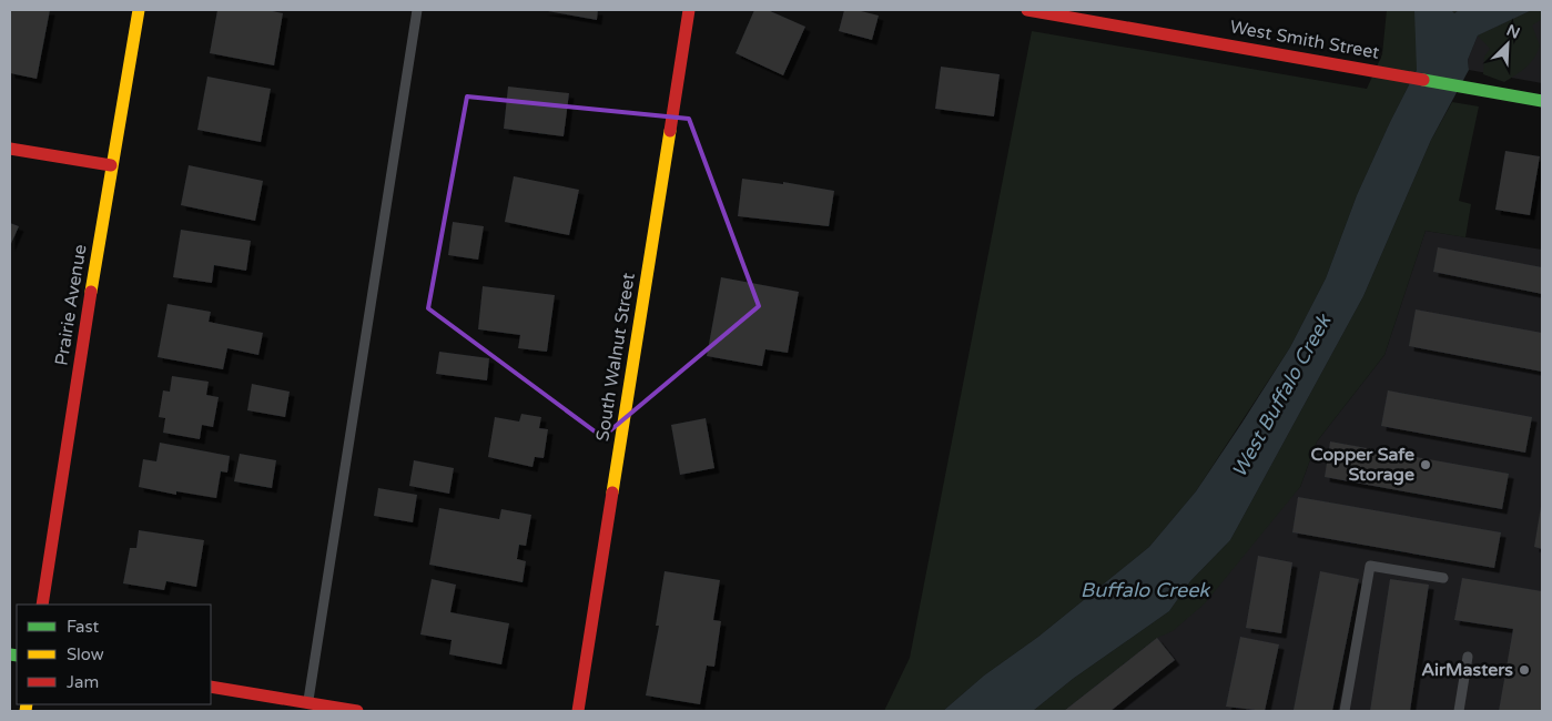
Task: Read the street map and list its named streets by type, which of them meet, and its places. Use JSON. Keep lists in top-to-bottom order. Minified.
{"streets":{"street":["West Smith Street","Prairie Avenue","South Walnut Street"]},"water":["West Buffalo Creek","Buffalo Creek"],"places":["Copper Safe Storage","AirMasters"],"legend":["Fast","Slow","Jam"],"north":"top right"}
